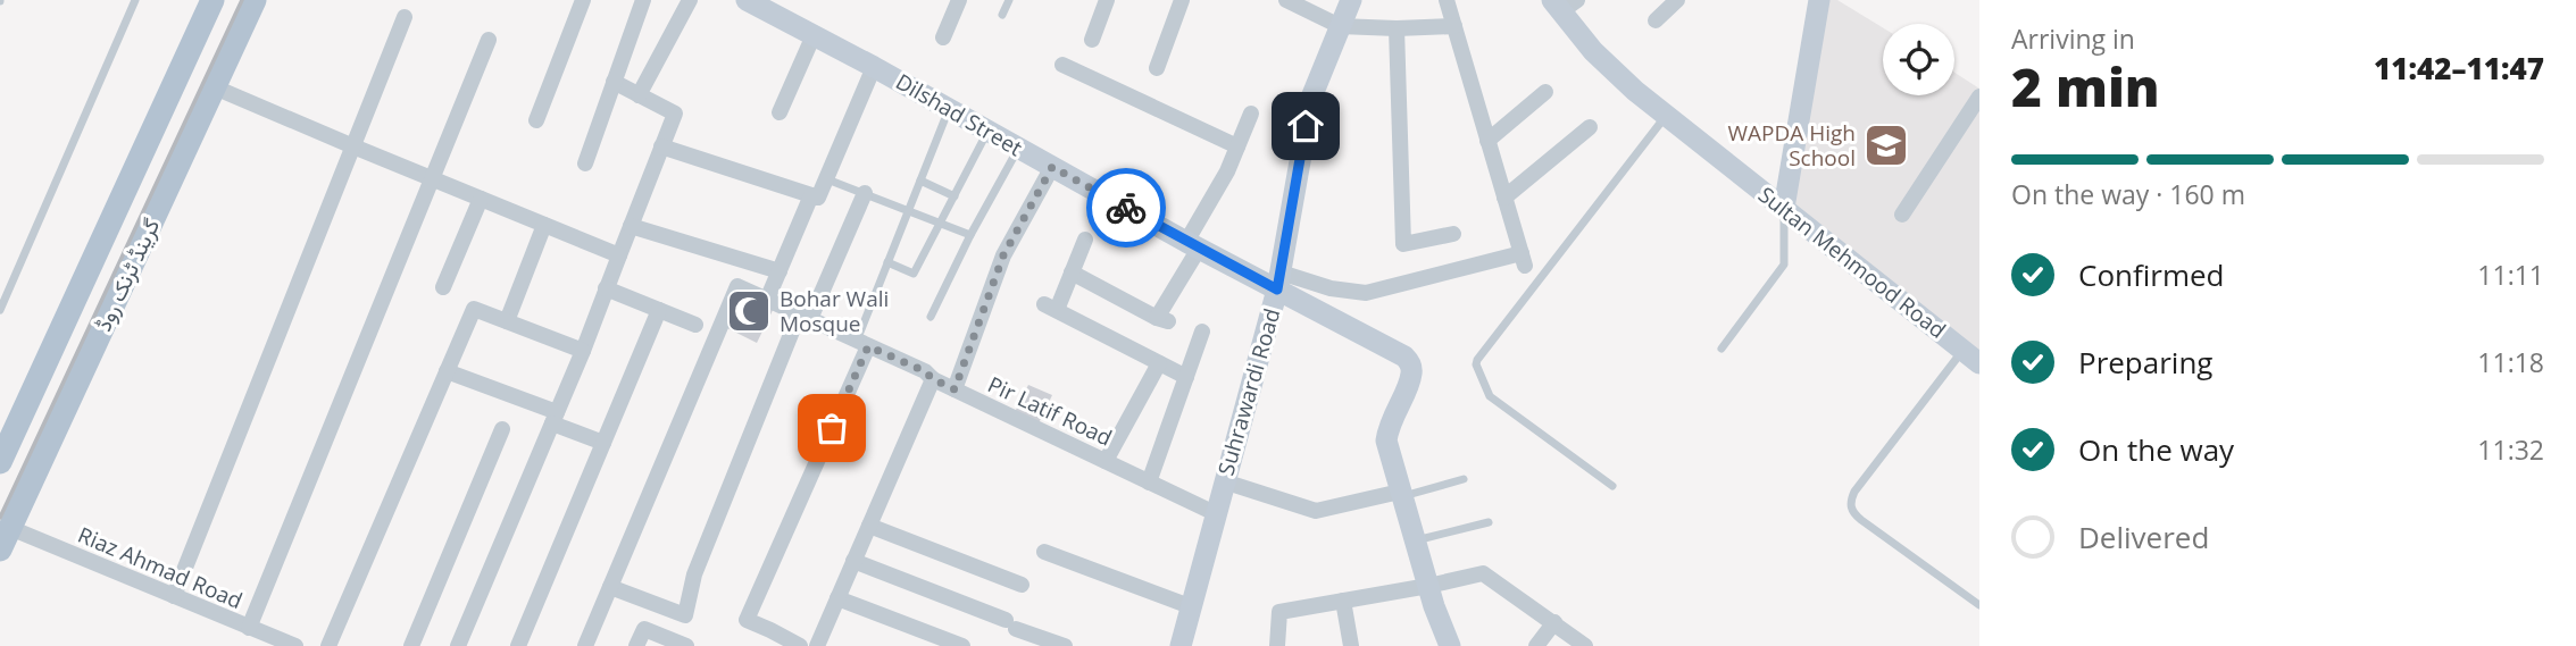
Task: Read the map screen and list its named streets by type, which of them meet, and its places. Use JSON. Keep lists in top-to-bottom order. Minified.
{"streets":{"main road":["گرینڈ ٹرنک روڈ"],"street":["Dilshad Street","Sultan Mehmood Road","Suhrawardi Road","Pir Latif Road","Riaz Ahmad Road"]},"crossings":[["Dilshad Street","Suhrawardi Road"],["گرینڈ ٹرنک روڈ","Riaz Ahmad Road"],["Suhrawardi Road","Pir Latif Road"]],"places":{"school or university":["WAPDA High School"],"mosque":["Bohar Wali Mosque"]},"page":{"heading":["2 min","Arriving in","11:42–11:47"],"bar":"On the way · 160 m","list":[["Confirmed","11:11"],["Preparing","11:18"],["On the way","11:32"],"Delivered"]}}
